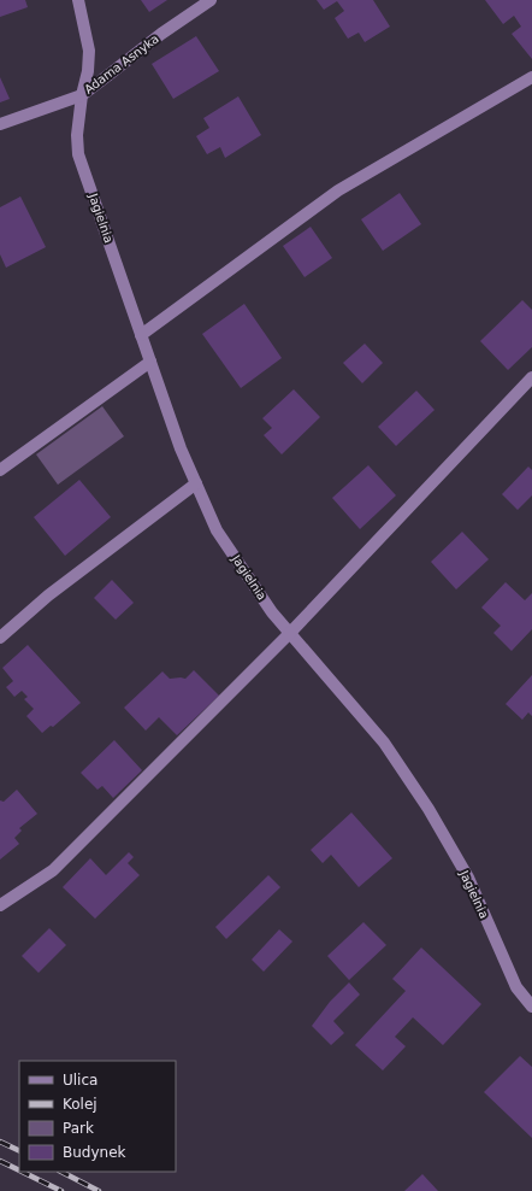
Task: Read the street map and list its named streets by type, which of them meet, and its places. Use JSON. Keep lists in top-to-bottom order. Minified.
{"streets":{"street":["Adama Asnyka","Jagielnia"]},"crossings":[["Adama Asnyka","Jagielnia"]],"legend":["Ulica","Kolej","Park","Budynek"]}
